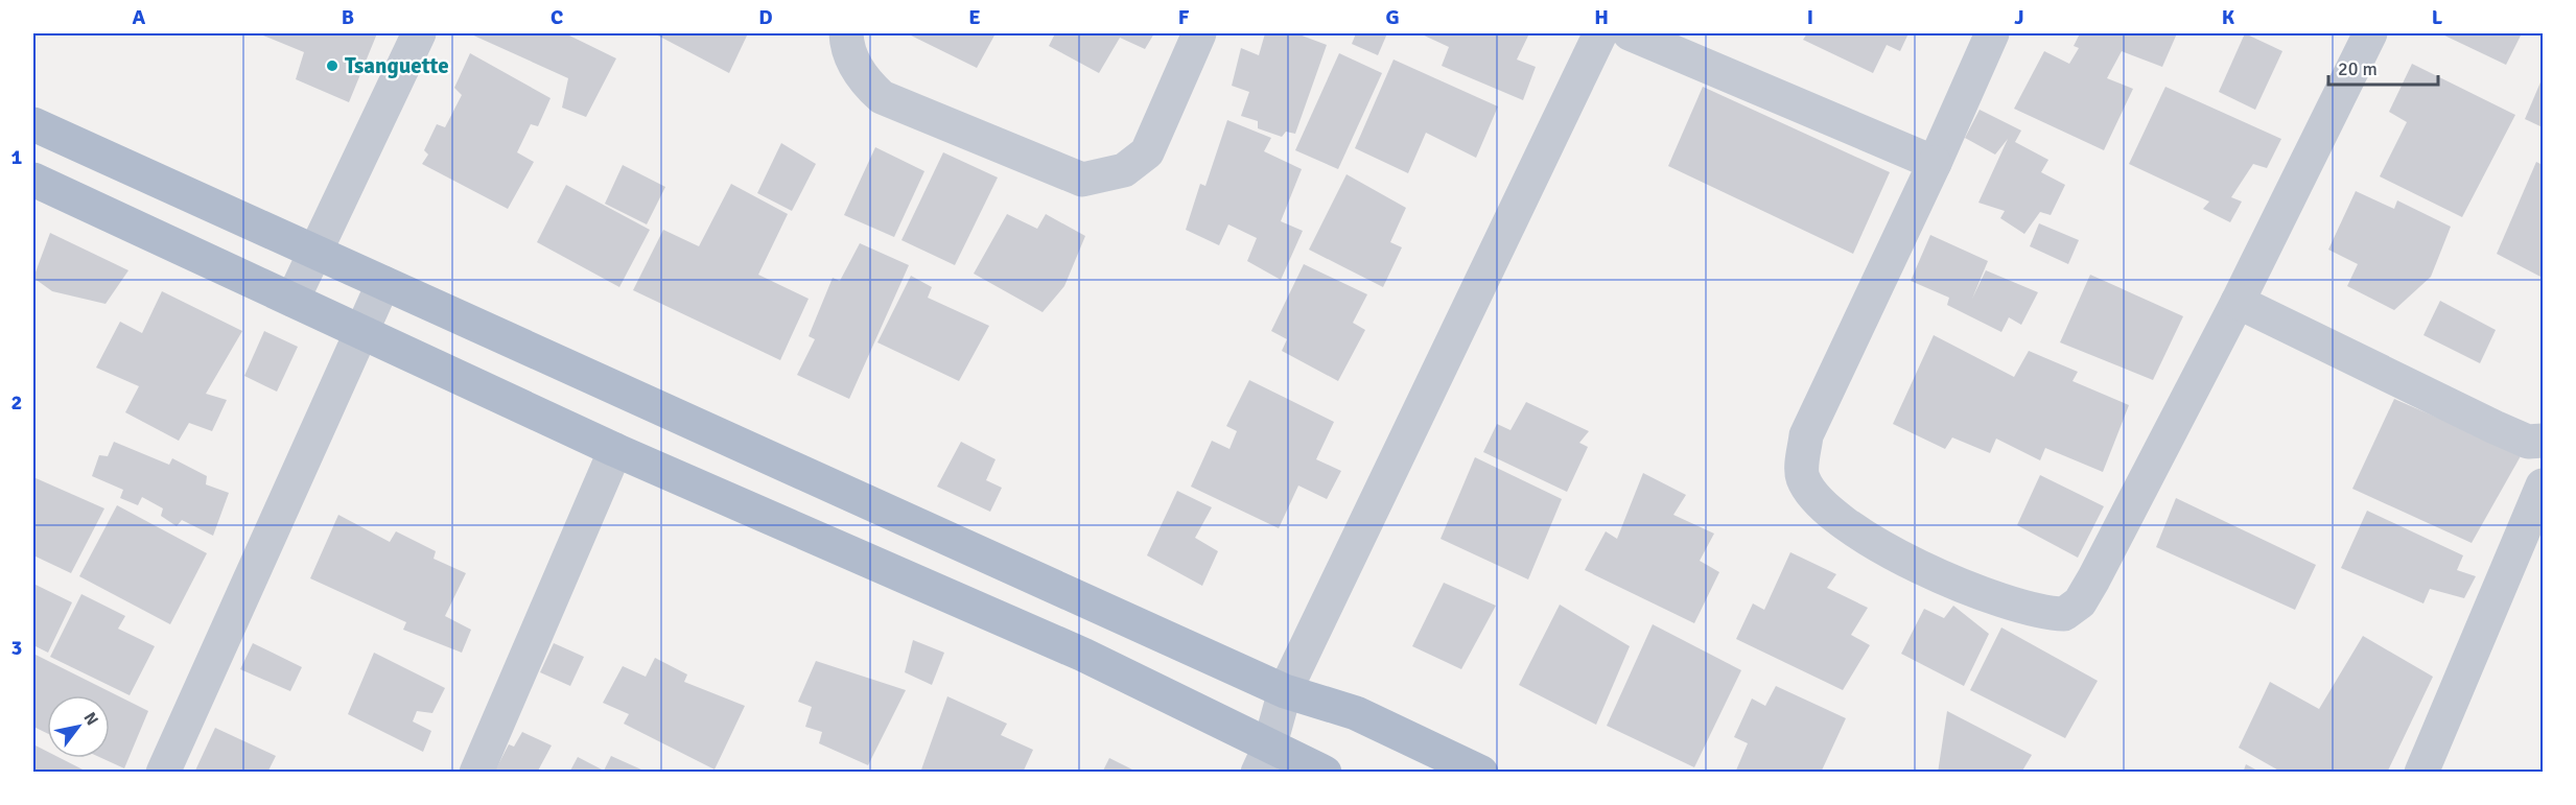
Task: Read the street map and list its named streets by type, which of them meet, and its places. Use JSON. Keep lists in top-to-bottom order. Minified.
{"places":["Tsanguette"],"scale_bar":"20 m","north":"top right","grid":{"columns":["A","B","C","D","E","F","G","H","I","J","K","L"],"rows":["1","2","3"]}}
